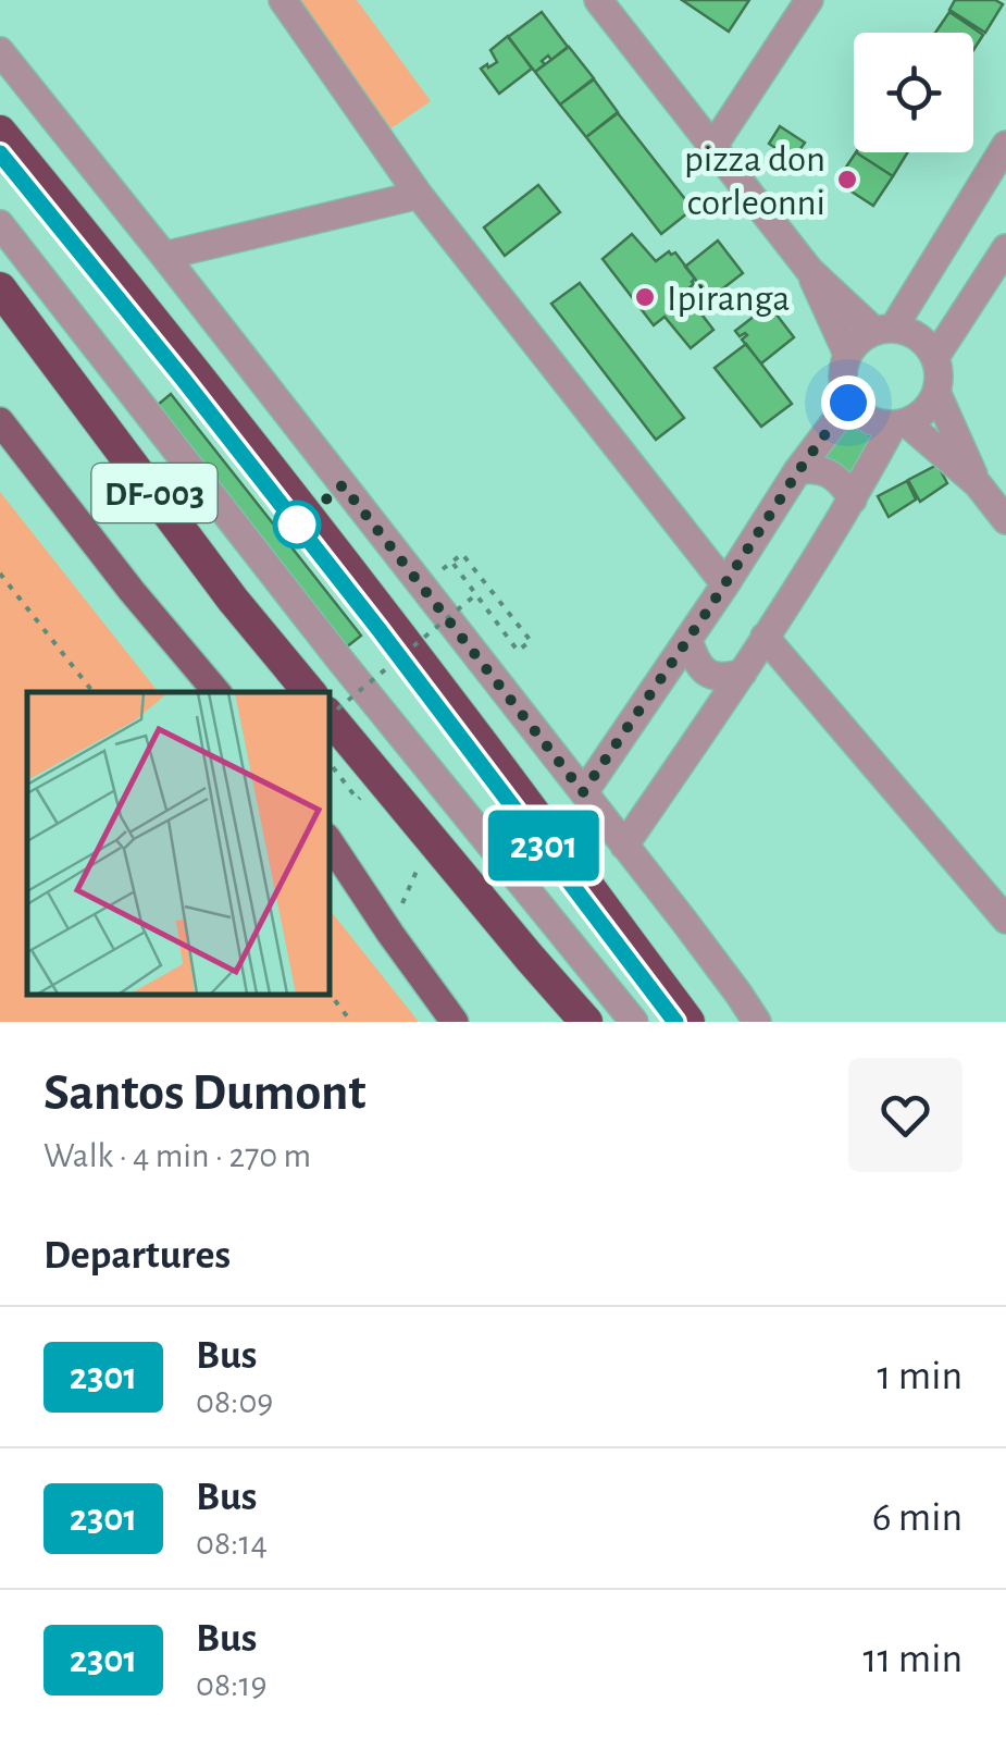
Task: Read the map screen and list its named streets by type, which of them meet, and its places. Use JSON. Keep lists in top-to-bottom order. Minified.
{"streets":{"highway":["DF-003"]},"places":["pizza don corleonni","Ipiranga"],"lines":["bus line 2301"],"page":{"on_map":"2301","heading":[["Santos Dumont","Walk · 4 min · 270 m"],"Departures"],"list":[{"mark":"2301","name":"Bus","note":"08:09","value":"1 min"},{"mark":"2301","name":"Bus","note":"08:14","value":"6 min"},{"mark":"2301","name":"Bus","note":"08:19","value":"11 min"}]}}
